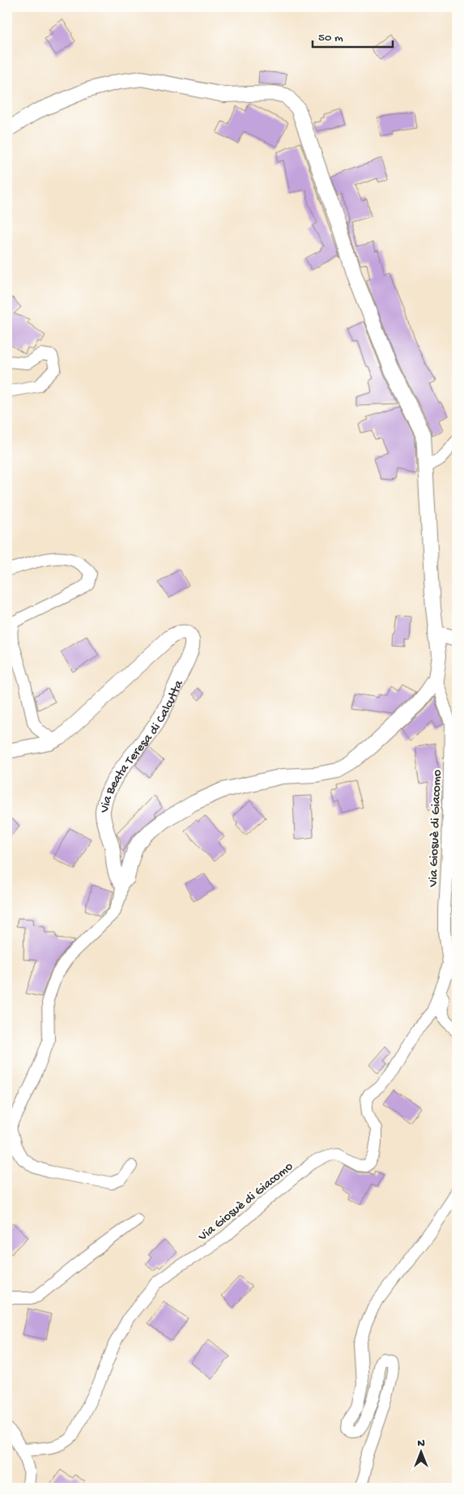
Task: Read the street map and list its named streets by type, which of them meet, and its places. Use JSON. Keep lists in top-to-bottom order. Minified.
{"streets":{"street":["Via Beata Teresa di Calcutta","Via Giosuè di Giacomo"]},"scale_bar":"50 m","north":"top"}
